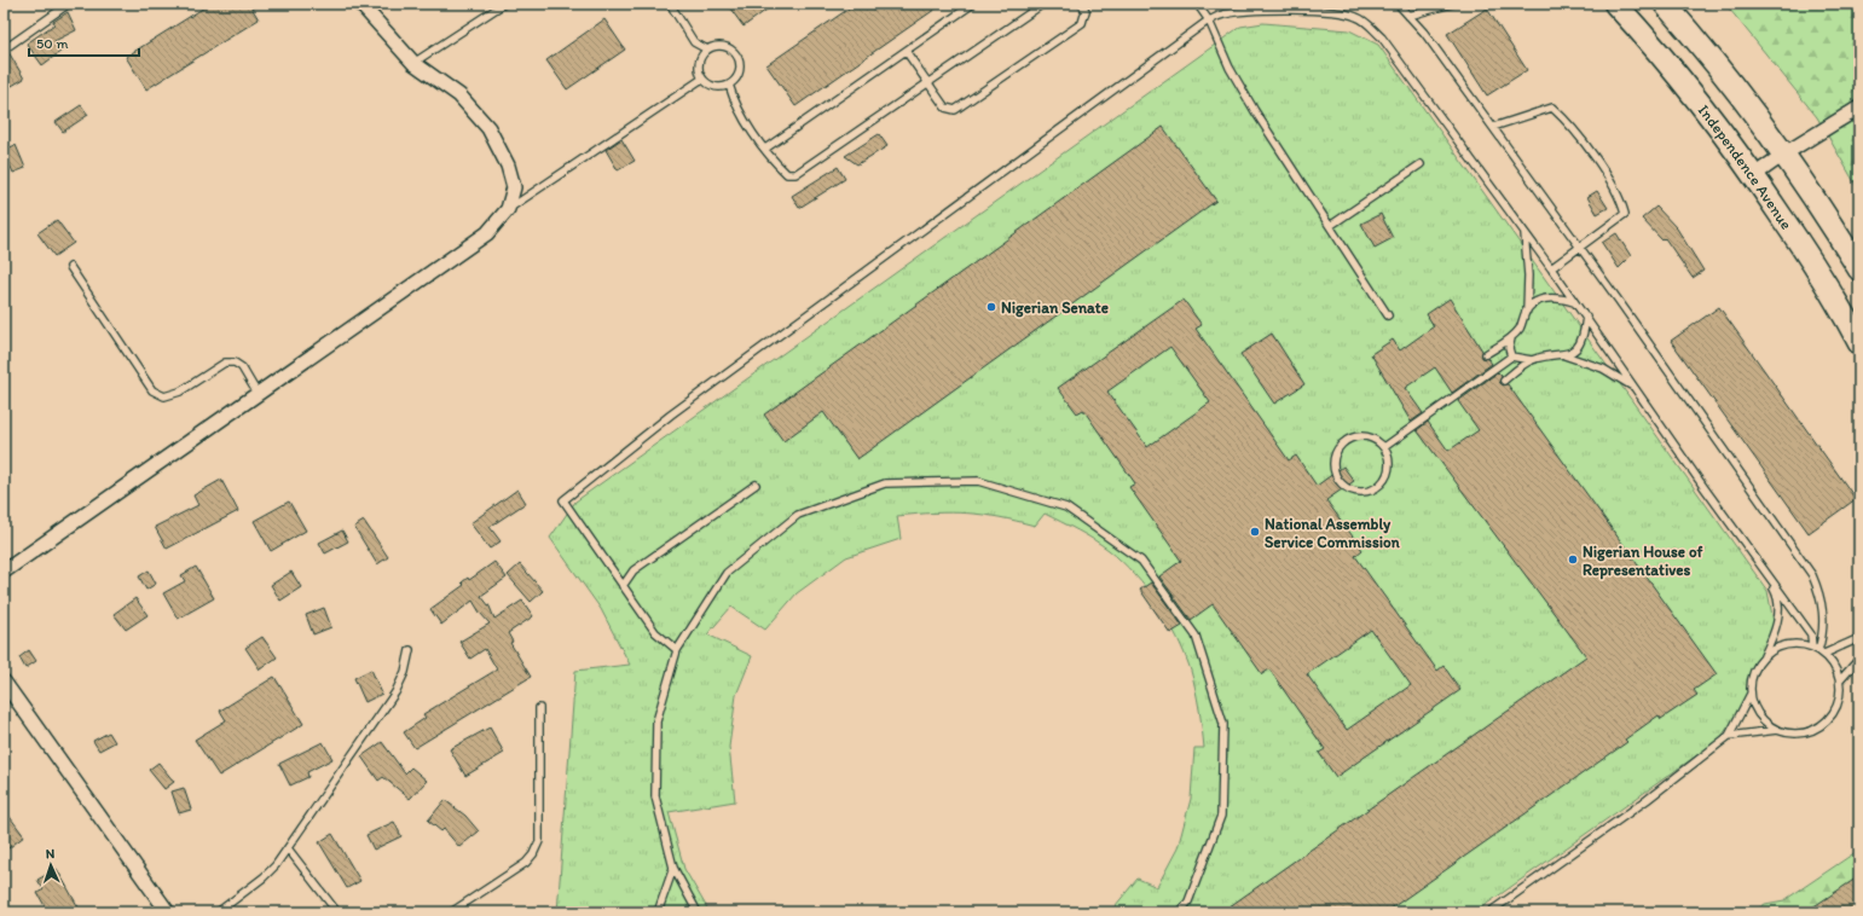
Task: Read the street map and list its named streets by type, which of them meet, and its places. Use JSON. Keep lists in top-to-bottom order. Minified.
{"streets":{"main road":["Independence Avenue"]},"places":["Nigerian Senate","National Assembly Service Commission","Nigerian House of Representatives"],"scale_bar":"50 m","north":"top"}
